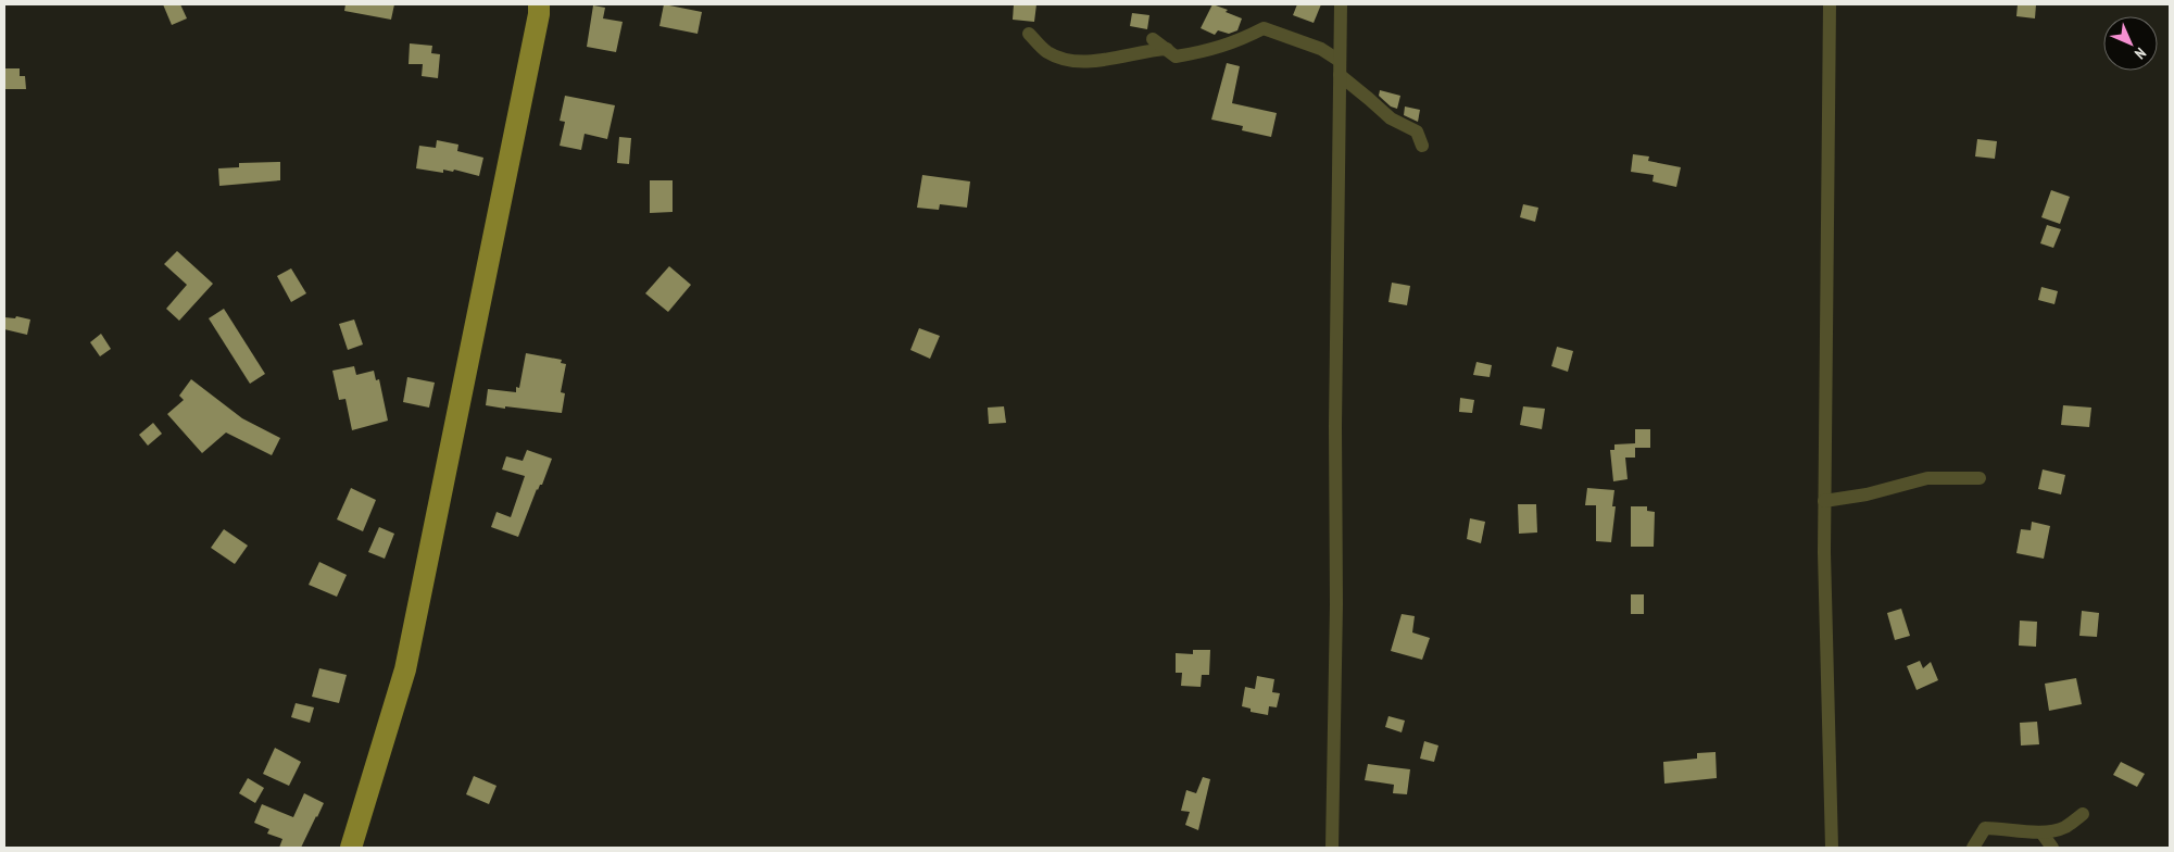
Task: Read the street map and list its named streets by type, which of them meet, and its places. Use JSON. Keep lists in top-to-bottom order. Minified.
{"north":"bottom right"}
